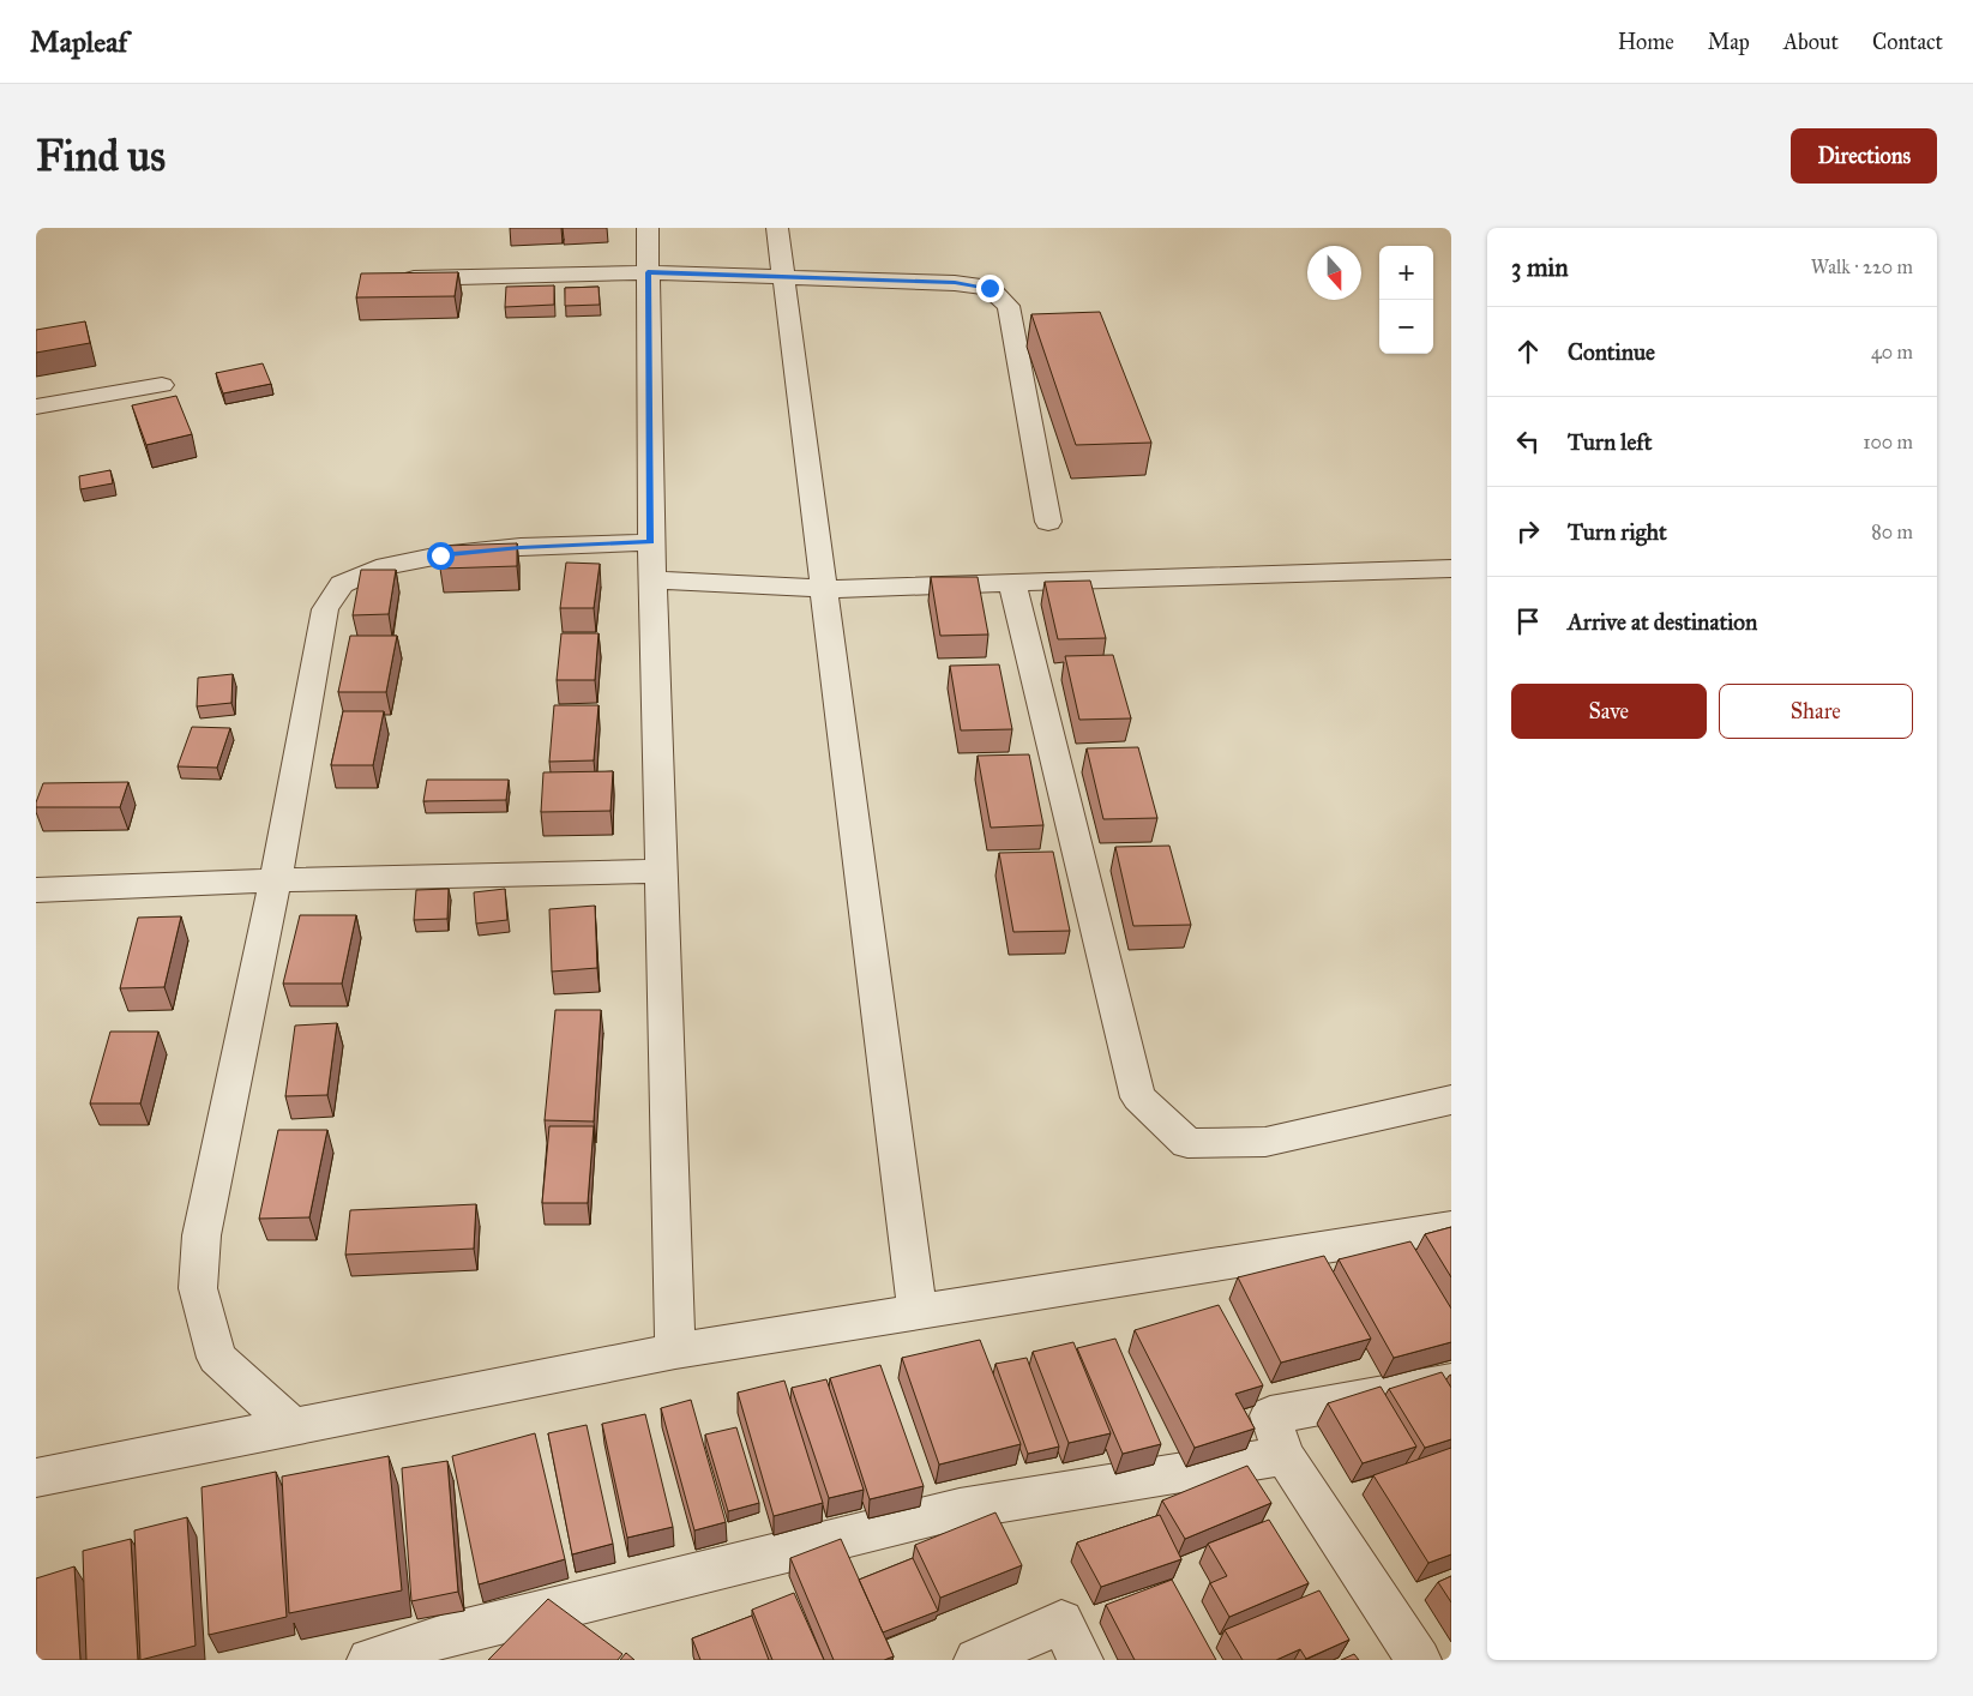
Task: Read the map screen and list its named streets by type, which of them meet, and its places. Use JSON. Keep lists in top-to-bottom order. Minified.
{"north":"bottom","page":{"header":"Mapleaf","nav":["Home","Map","About","Contact"],"buttons":["Directions",["Save","Share"]],"title":"Find us","heading":["3 min","Walk · 220 m"],"map_buttons":["+","−"],"list":[["Continue","40 m"],["Turn left","100 m"],["Turn right","80 m"],"Arrive at destination"]}}
